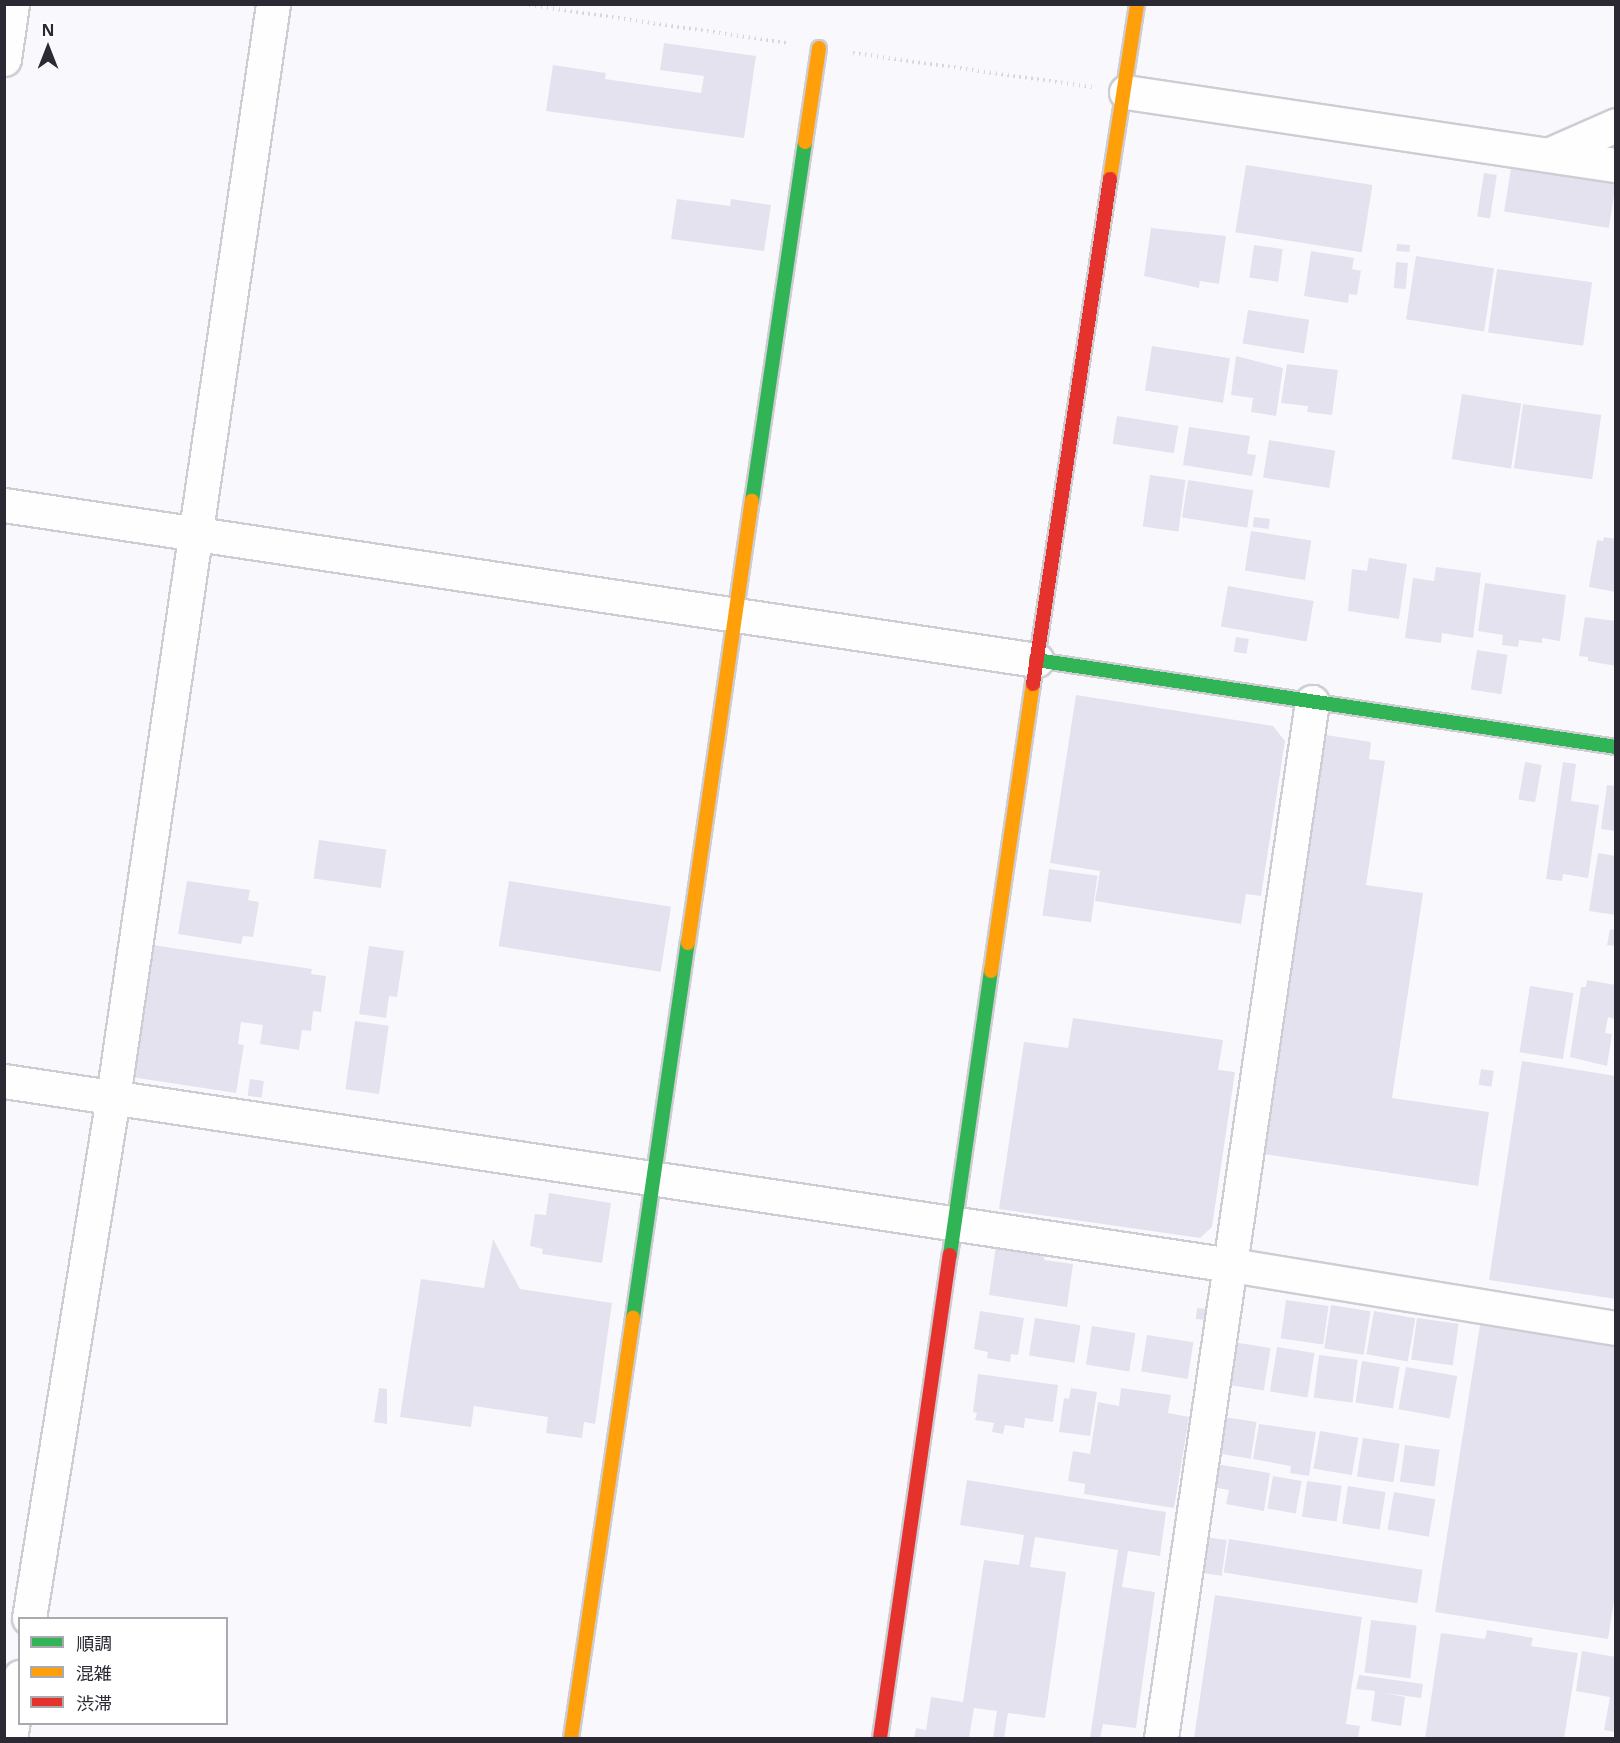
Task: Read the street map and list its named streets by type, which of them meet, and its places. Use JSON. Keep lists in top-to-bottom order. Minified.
{"legend":["順調","混雑","渋滞"],"north":"top"}
